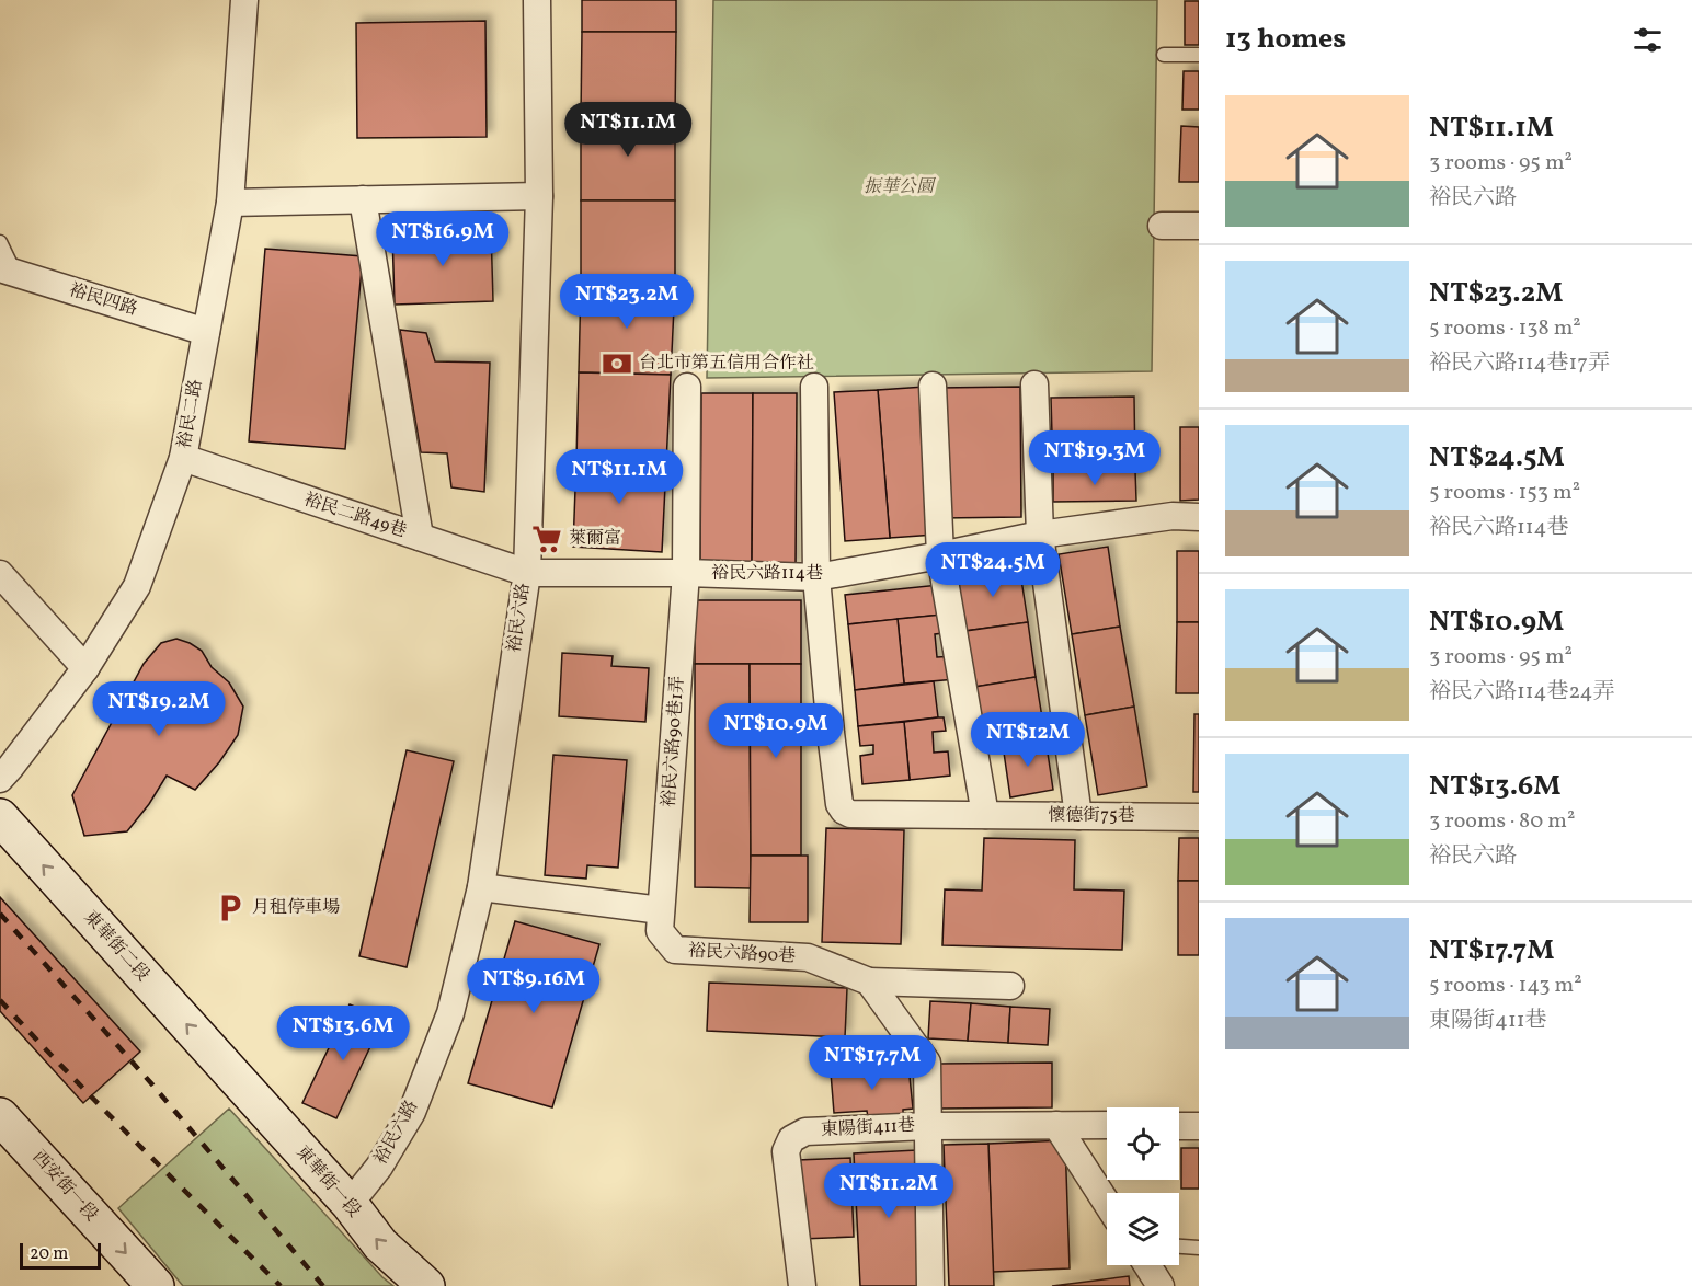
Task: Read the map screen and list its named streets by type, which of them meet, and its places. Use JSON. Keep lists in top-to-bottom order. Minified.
{"streets":{"street":["裕民四路","裕民二路","裕民二路49巷","裕民六路114巷","裕民六路","裕民六路90巷1弄","懷德街75巷","東華街二段","裕民六路90巷","東陽街411巷","東華街一段","西安街一段"]},"crossings":[["裕民四路","裕民二路"],["裕民二路","裕民二路49巷"],["裕民二路49巷","裕民六路114巷"],["裕民二路49巷","裕民六路"],["裕民六路114巷","裕民六路"],["裕民六路114巷","裕民六路90巷1弄"],["裕民六路114巷","懷德街75巷"],["裕民六路","東華街一段"],["裕民六路90巷1弄","裕民六路90巷"],["東華街二段","東華街一段"]],"one_way":["東華街二段","東華街一段","西安街一段"],"parks":["振華公園"],"places":{"bank":["台北市第五信用合作社"],"supermarket":["萊爾富"],"parking":["月租停車場"]},"scale_bar":"20 m","page":{"heading":"13 homes","list":[{"name":"NT$11.1M","note":"3 rooms · 95 m² · 裕民六路"},{"name":"NT$23.2M","note":"5 rooms · 138 m² · 裕民六路114巷17弄"},{"name":"NT$24.5M","note":"5 rooms · 153 m² · 裕民六路114巷"},{"name":"NT$10.9M","note":"3 rooms · 95 m² · 裕民六路114巷24弄"},{"name":"NT$13.6M","note":"3 rooms · 80 m² · 裕民六路"},{"name":"NT$17.7M","note":"5 rooms · 143 m² · 東陽街411巷"}],"price":["NT$11.1M","NT$16.9M","NT$23.2M","NT$19.3M","NT$11.1M","NT$24.5M","NT$19.2M","NT$10.9M","NT$12M","NT$9.16M","NT$13.6M","NT$17.7M","NT$11.2M"],"scale":"20 m"}}
